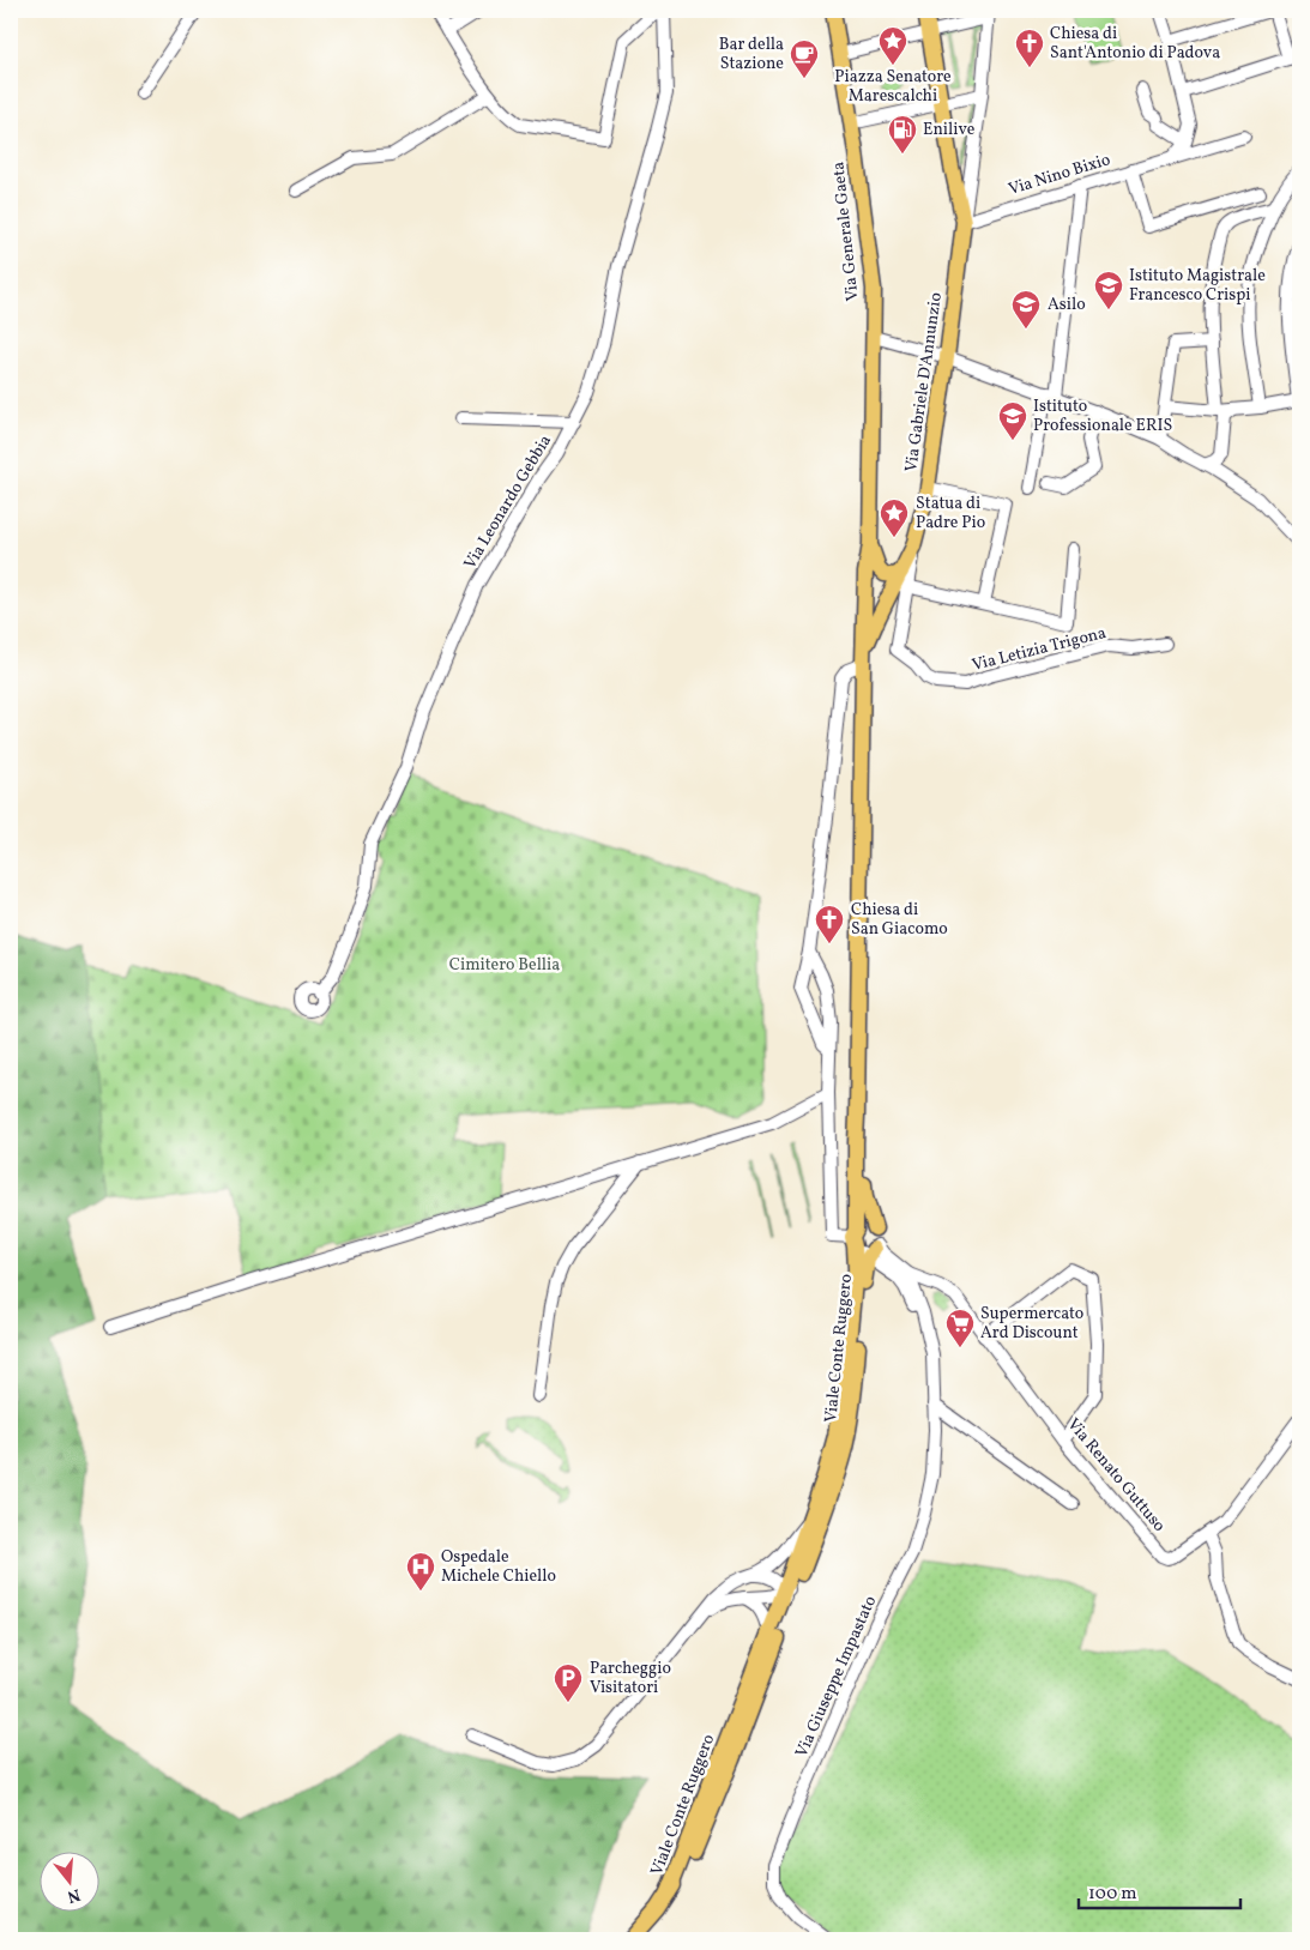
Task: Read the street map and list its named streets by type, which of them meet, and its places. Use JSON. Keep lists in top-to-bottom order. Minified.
{"streets":{"main road":["Via Generale Gaeta","Via Gabriele D'Annunzio","Viale Conte Ruggero"],"street":["Via Nino Bixio","Via Leonardo Gebbia","Via Letizia Trigona","Via Renato Guttuso","Via Giuseppe Impastato"]},"crossings":[["Via Nino Bixio","Via Gabriele D'Annunzio"],["Via Generale Gaeta","Via Gabriele D'Annunzio"],["Via Gabriele D'Annunzio","Via Letizia Trigona"]],"parks":["Cimitero Bellia"],"places":{"place":["Piazza Senatore Marescalchi","Statua di Padre Pio"],"church":["Chiesa di Sant'Antonio di Padova","Chiesa di San Giacomo"],"cafe":["Bar della Stazione"],"fuel station":["Enilive"],"school or university":["Istituto Magistrale Francesco Crispi","Asilo","Istituto Professionale ERIS"],"supermarket":["Supermercato Ard Discount"],"hospital":["Ospedale Michele Chiello"],"parking":["Parcheggio Visitatori"]},"scale_bar":"100 m","north":"bottom"}
